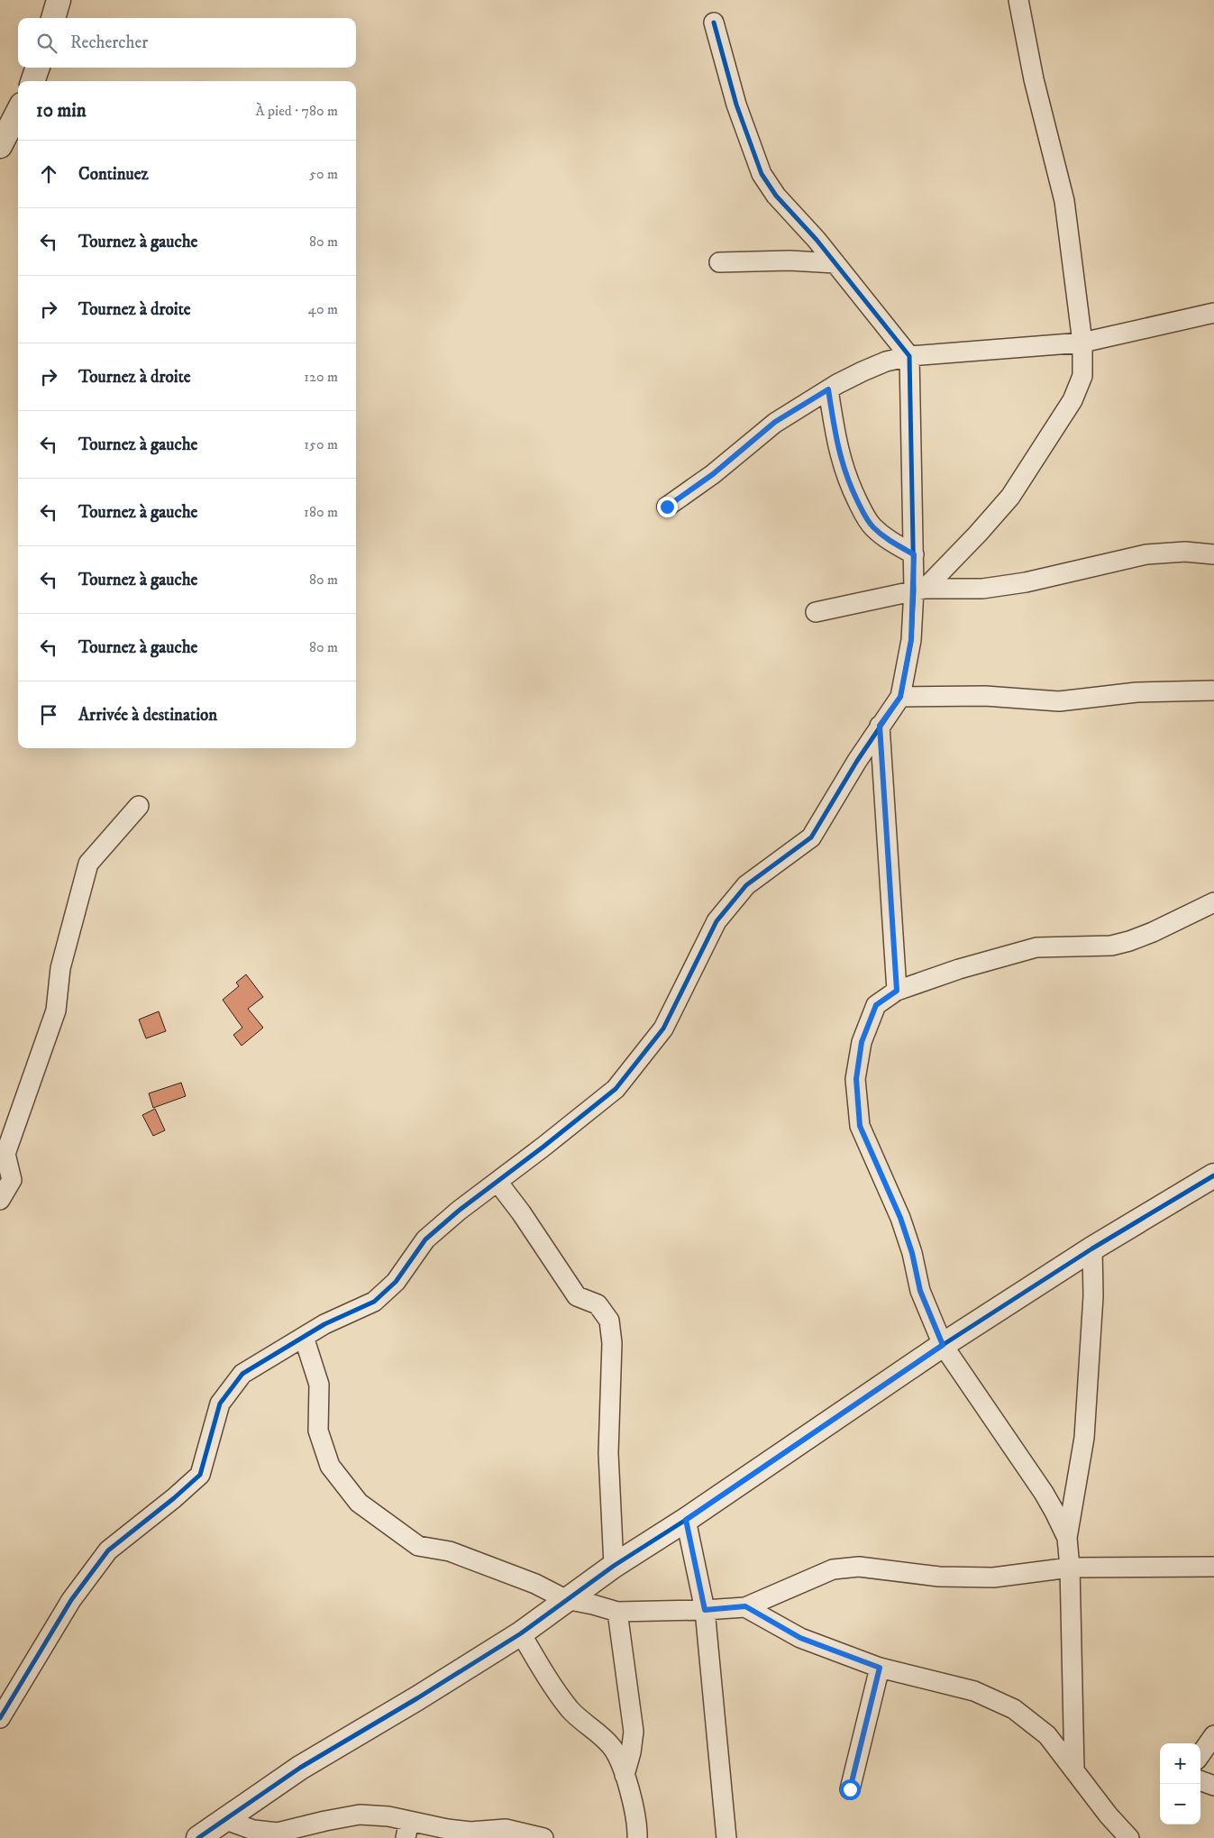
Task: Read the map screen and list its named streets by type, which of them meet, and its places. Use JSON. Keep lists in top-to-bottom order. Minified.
{"page":{"search":"Rechercher","heading":["10 min","À pied · 780 m"],"list":[["Continuez","50 m"],["Tournez à gauche","80 m"],["Tournez à droite","40 m"],["Tournez à droite","120 m"],["Tournez à gauche","150 m"],["Tournez à gauche","180 m"],["Tournez à gauche","80 m"],["Tournez à gauche","80 m"],"Arrivée à destination"],"map_buttons":["+","−"]}}
